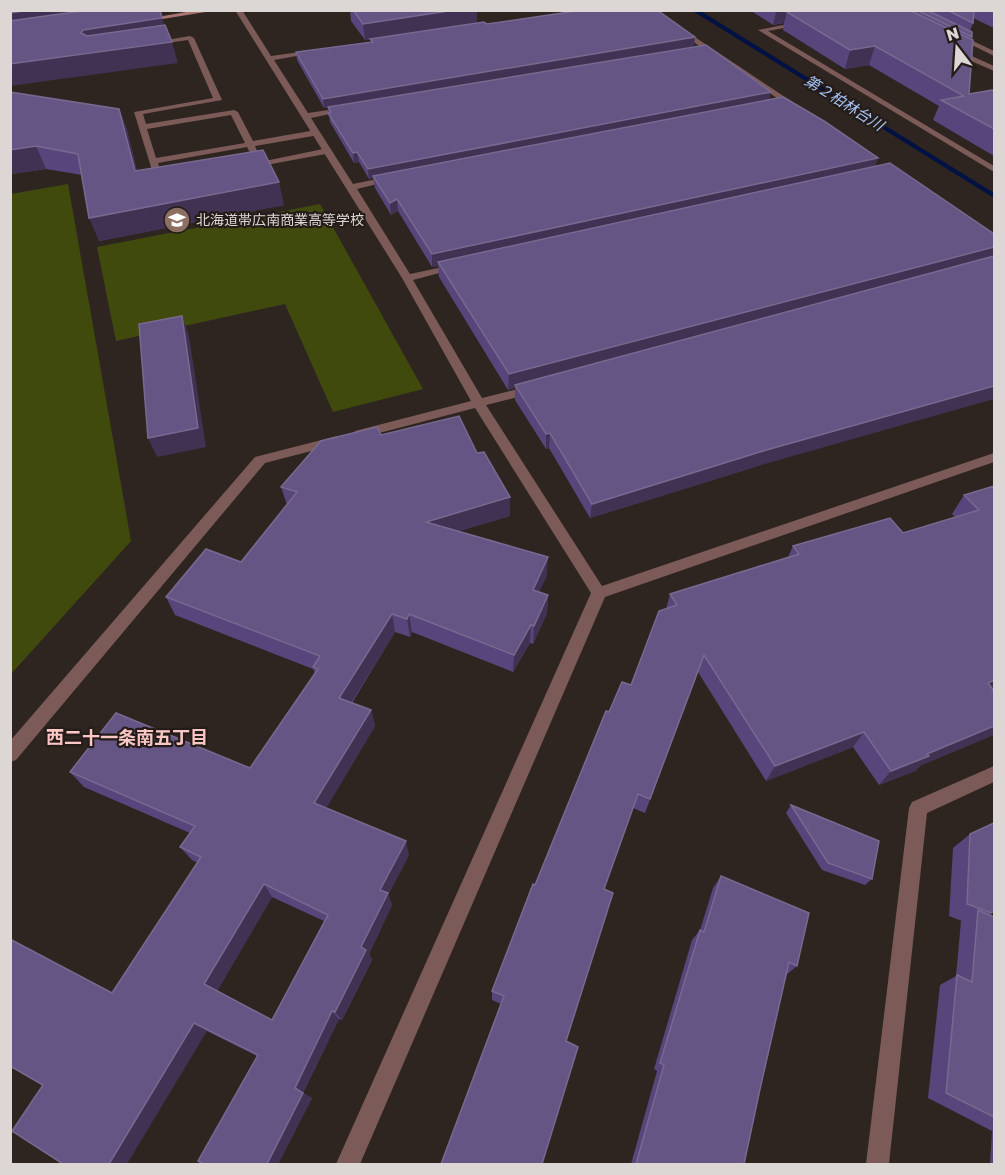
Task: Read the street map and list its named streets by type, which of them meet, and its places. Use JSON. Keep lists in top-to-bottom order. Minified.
{"districts":["西二十一条南五丁目"],"water":["第２柏林台川"],"places":{"school or university":["北海道帯広南商業高等学校"]},"north":"top"}
